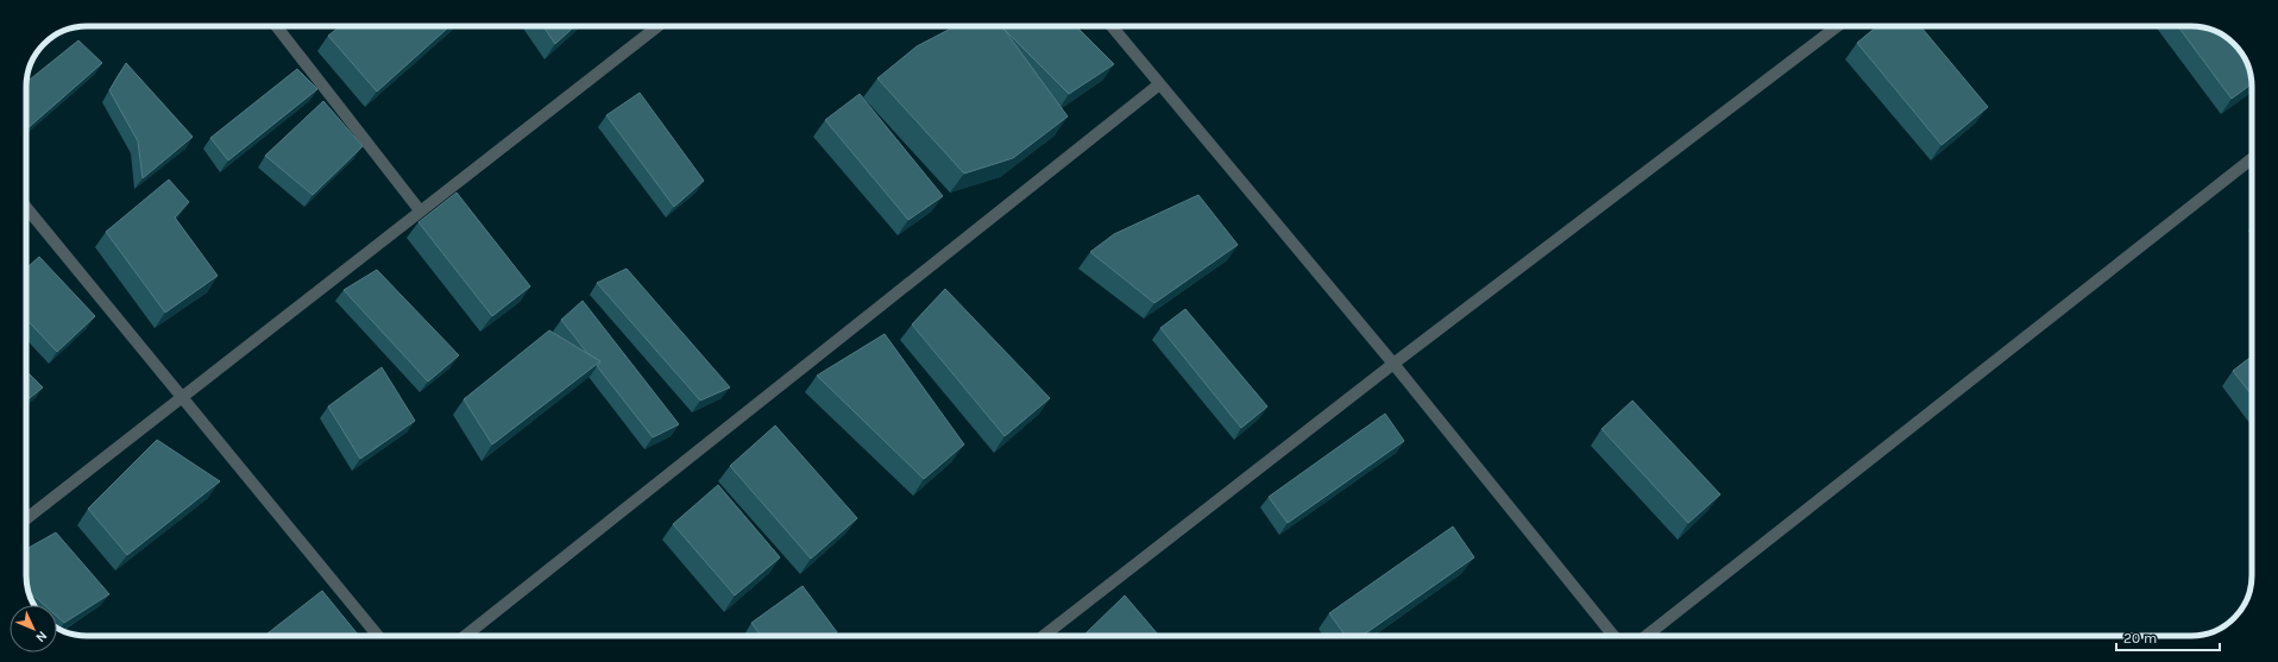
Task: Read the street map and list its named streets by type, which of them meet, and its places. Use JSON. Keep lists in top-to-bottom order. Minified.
{"scale_bar":"20 m","north":"bottom right"}
